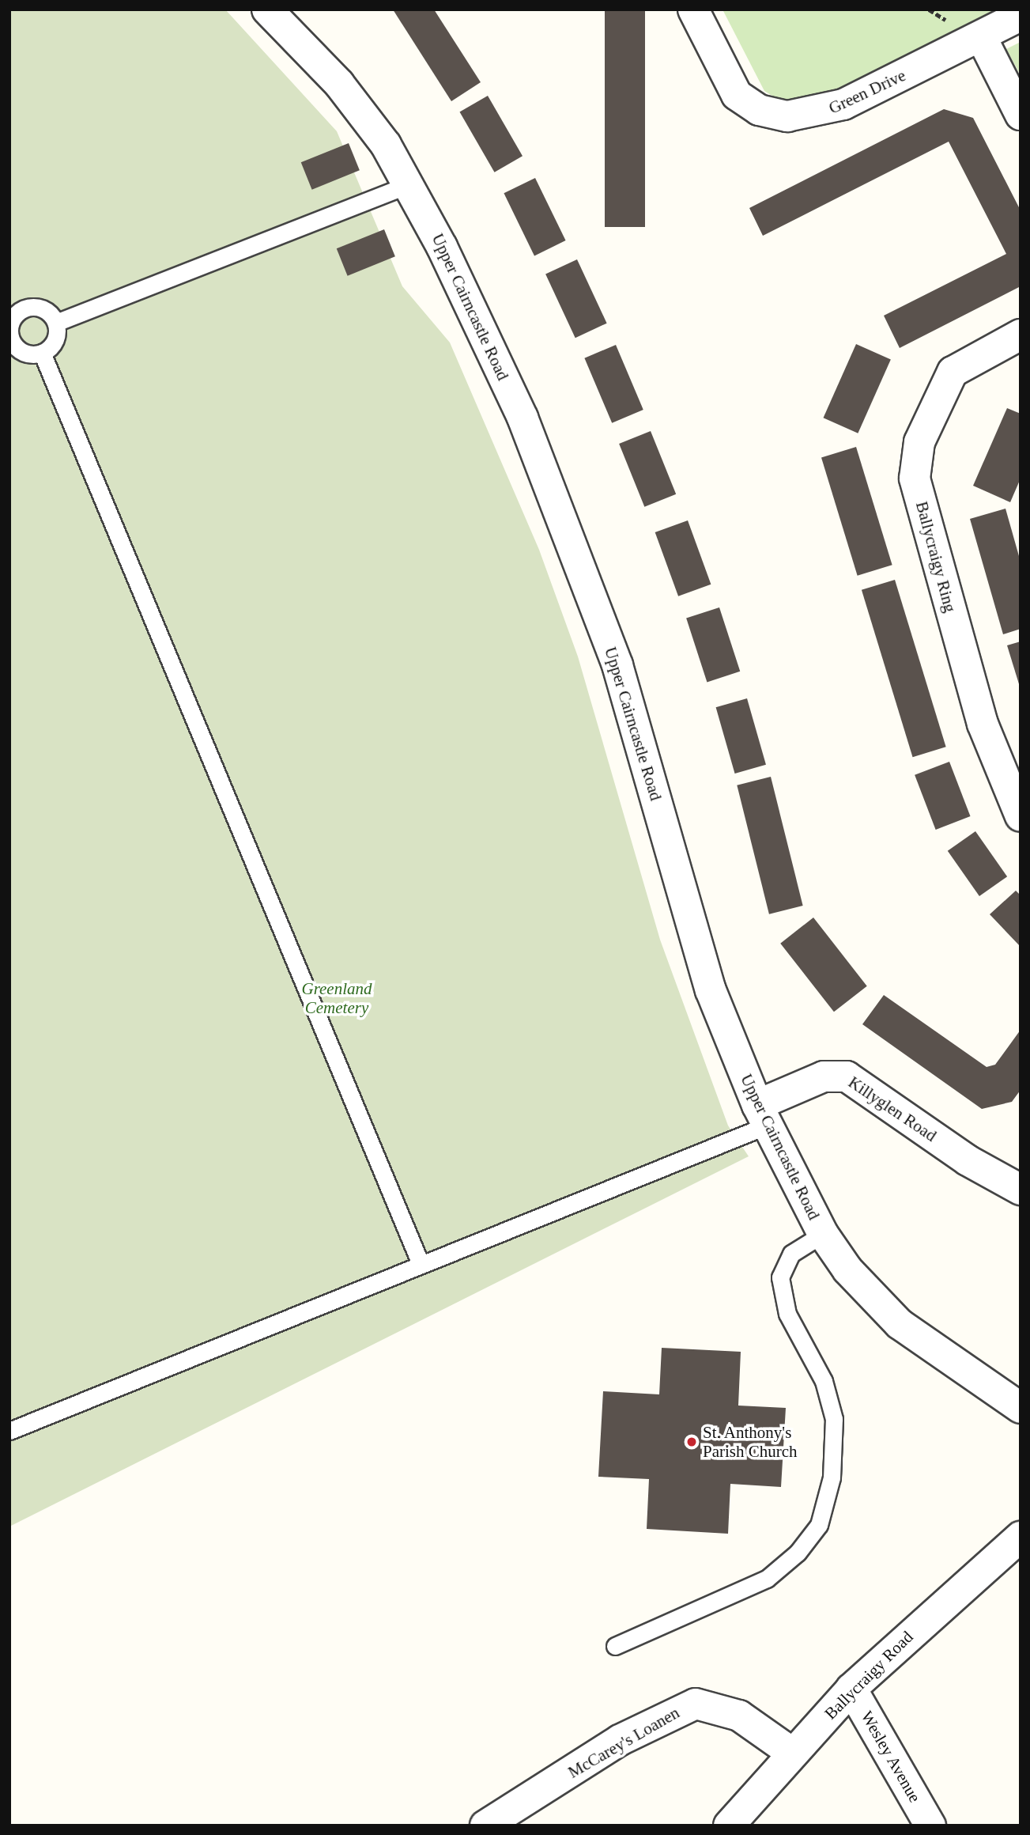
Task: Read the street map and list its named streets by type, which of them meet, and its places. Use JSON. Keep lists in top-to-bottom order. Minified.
{"streets":{"street":["Green Drive","Upper Cairncastle Road","Ballycraigy Ring","Killyglen Road","Ballycraigy Road","McCarey's Loanen","Wesley Avenue"]},"crossings":[["Upper Cairncastle Road","Killyglen Road"],["Ballycraigy Road","McCarey's Loanen"],["Ballycraigy Road","Wesley Avenue"]],"parks":["Greenland Cemetery"],"places":["St. Anthony's Parish Church"]}
